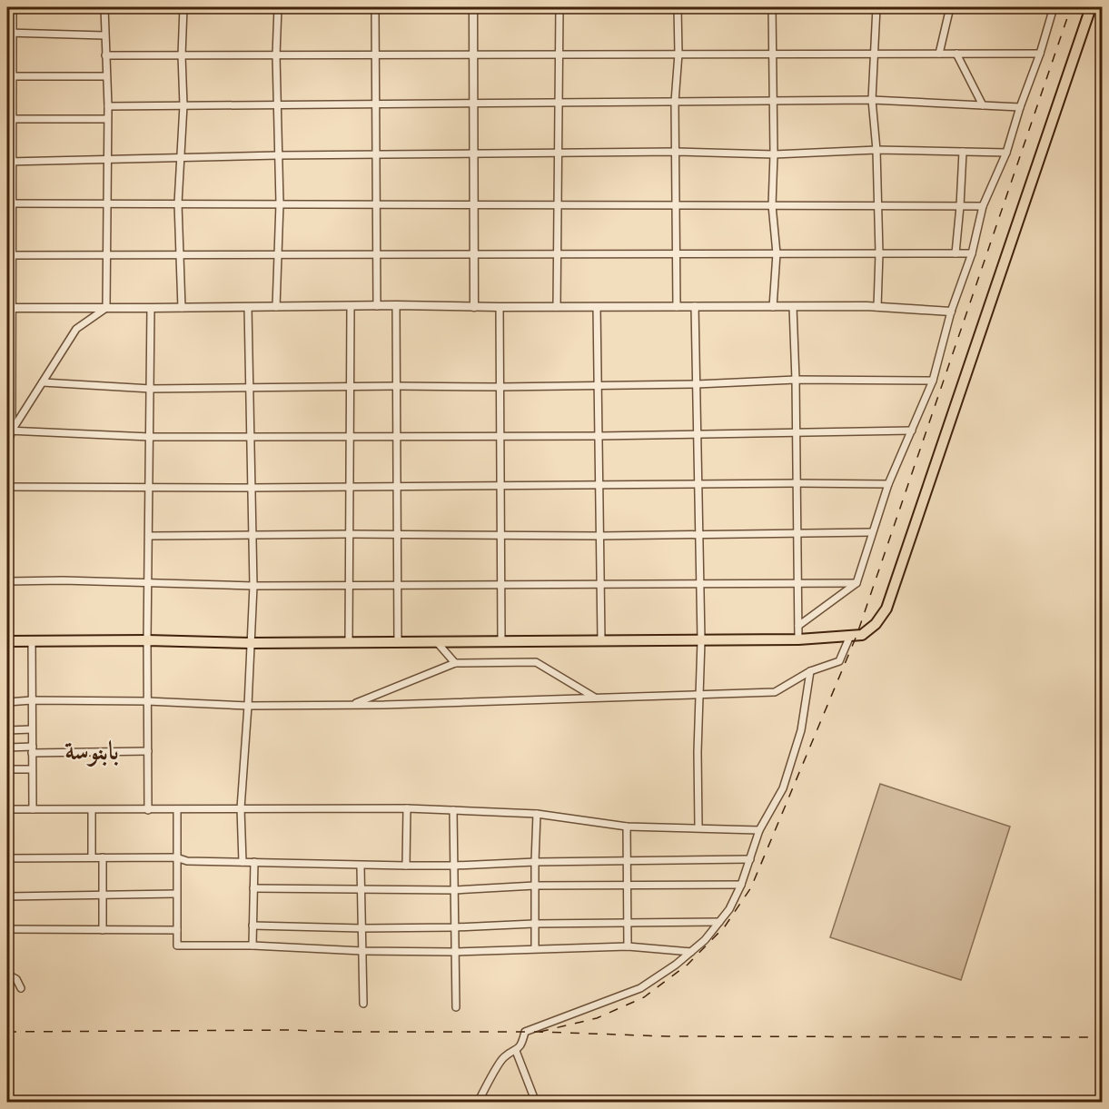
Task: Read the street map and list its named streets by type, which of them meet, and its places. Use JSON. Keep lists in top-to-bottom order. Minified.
{"districts":["بابنوسة"]}
